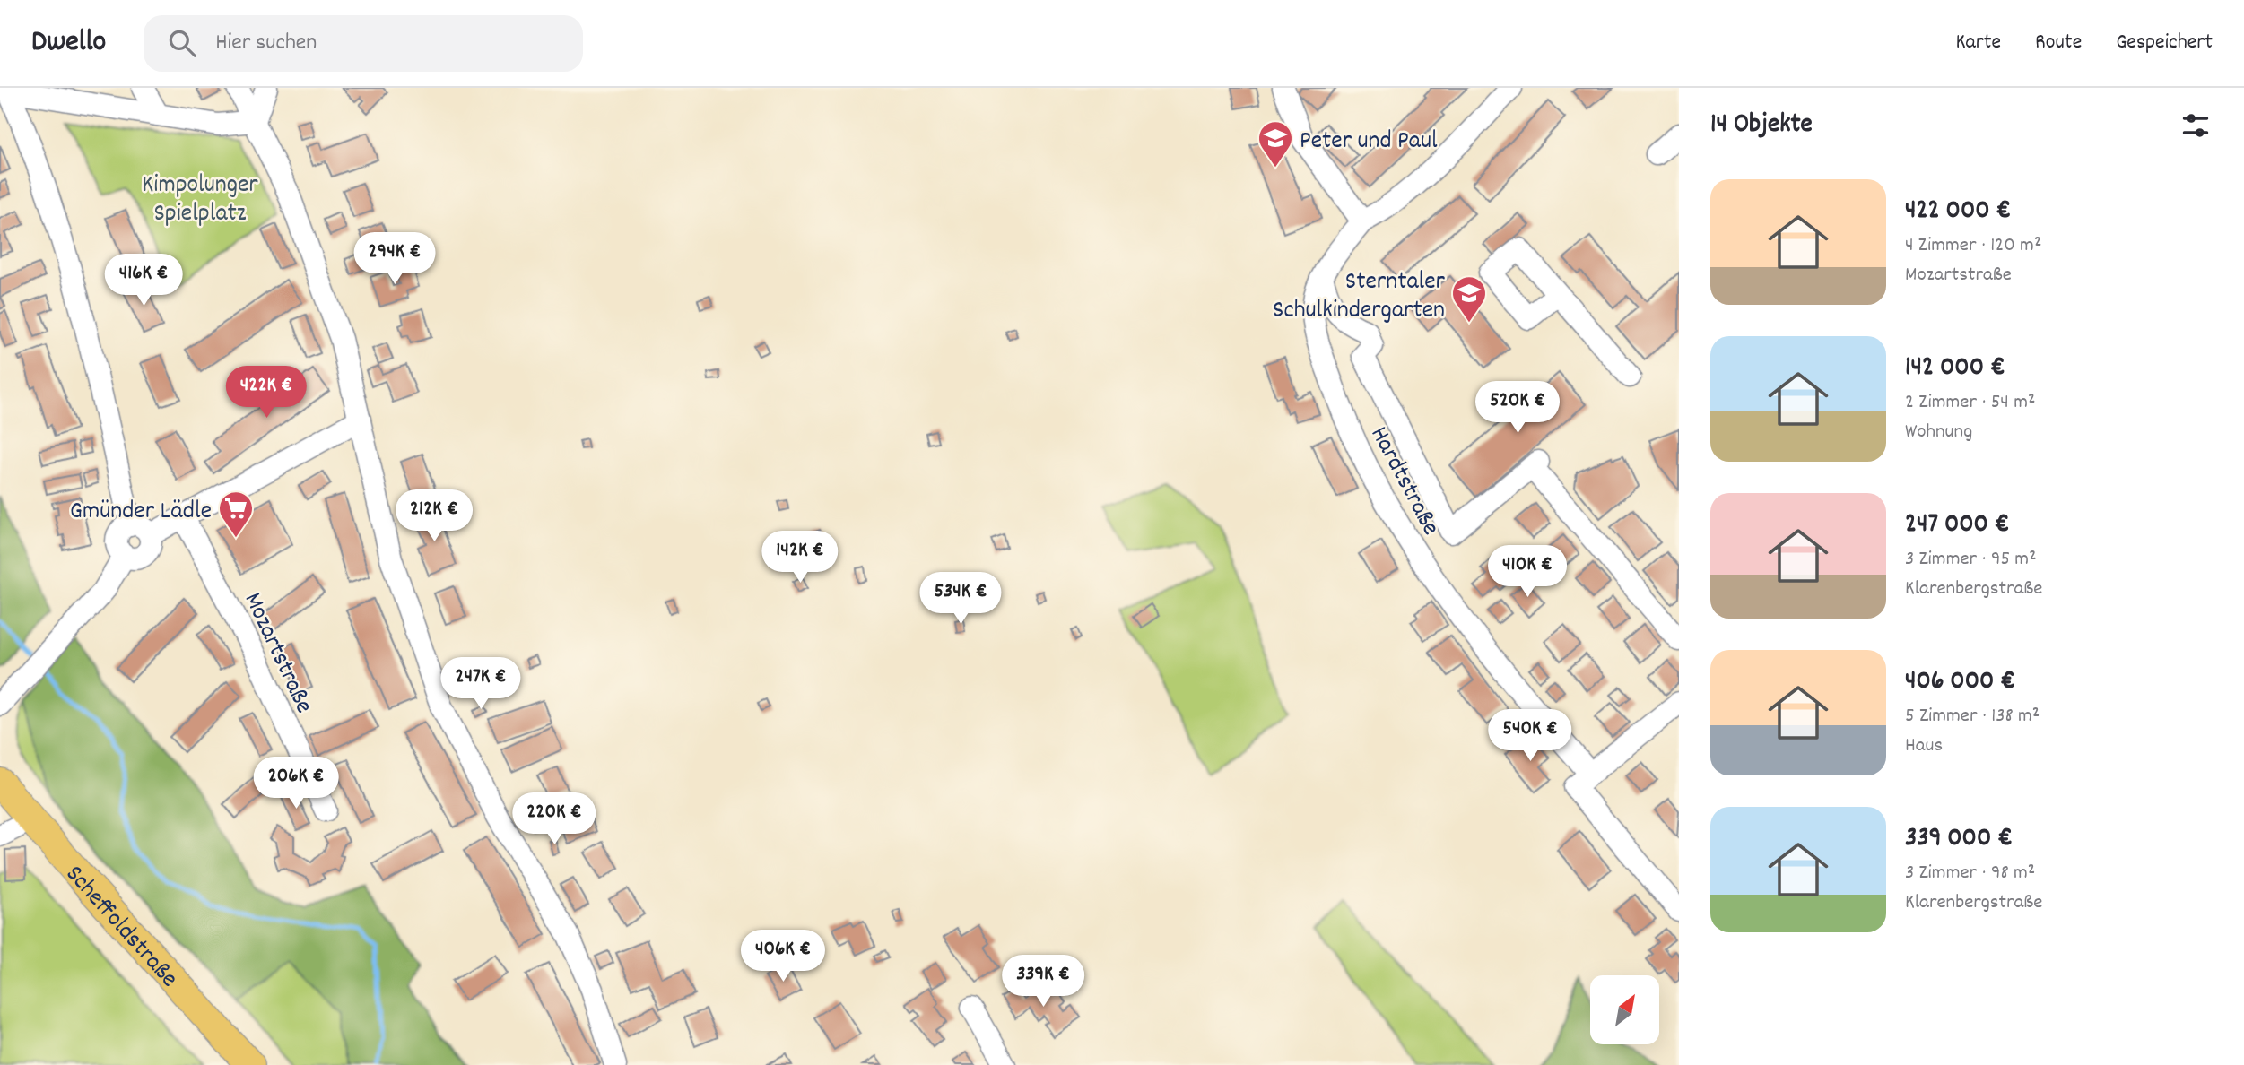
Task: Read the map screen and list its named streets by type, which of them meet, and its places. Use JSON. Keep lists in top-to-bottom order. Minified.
{"streets":{"main road":["Scheffoldstraße"],"street":["Hardtstraße","Mozartstraße"]},"parks":["Kimpolunger Spielplatz"],"places":{"school or university":["Peter und Paul","Sterntaler Schulkindergarten"],"supermarket":["Gmünder Lädle"]},"north":"top right","page":{"header":"Dwello","search":"Hier suchen","nav":["Karte","Route","Gespeichert"],"heading":"14 Objekte","list":[{"name":"422 000 €","note":"4 Zimmer · 120 m² · Mozartstraße"},{"name":"142 000 €","note":"2 Zimmer · 54 m² · Wohnung"},{"name":"247 000 €","note":"3 Zimmer · 95 m² · Klarenbergstraße"},{"name":"406 000 €","note":"5 Zimmer · 138 m² · Haus"},{"name":"339 000 €","note":"3 Zimmer · 98 m² · Klarenbergstraße"}],"price":["294K €","416K €","422K €","520K €","212K €","142K €","410K €","534K €","247K €","540K €","206K €","220K €","406K €","339K €"]}}
